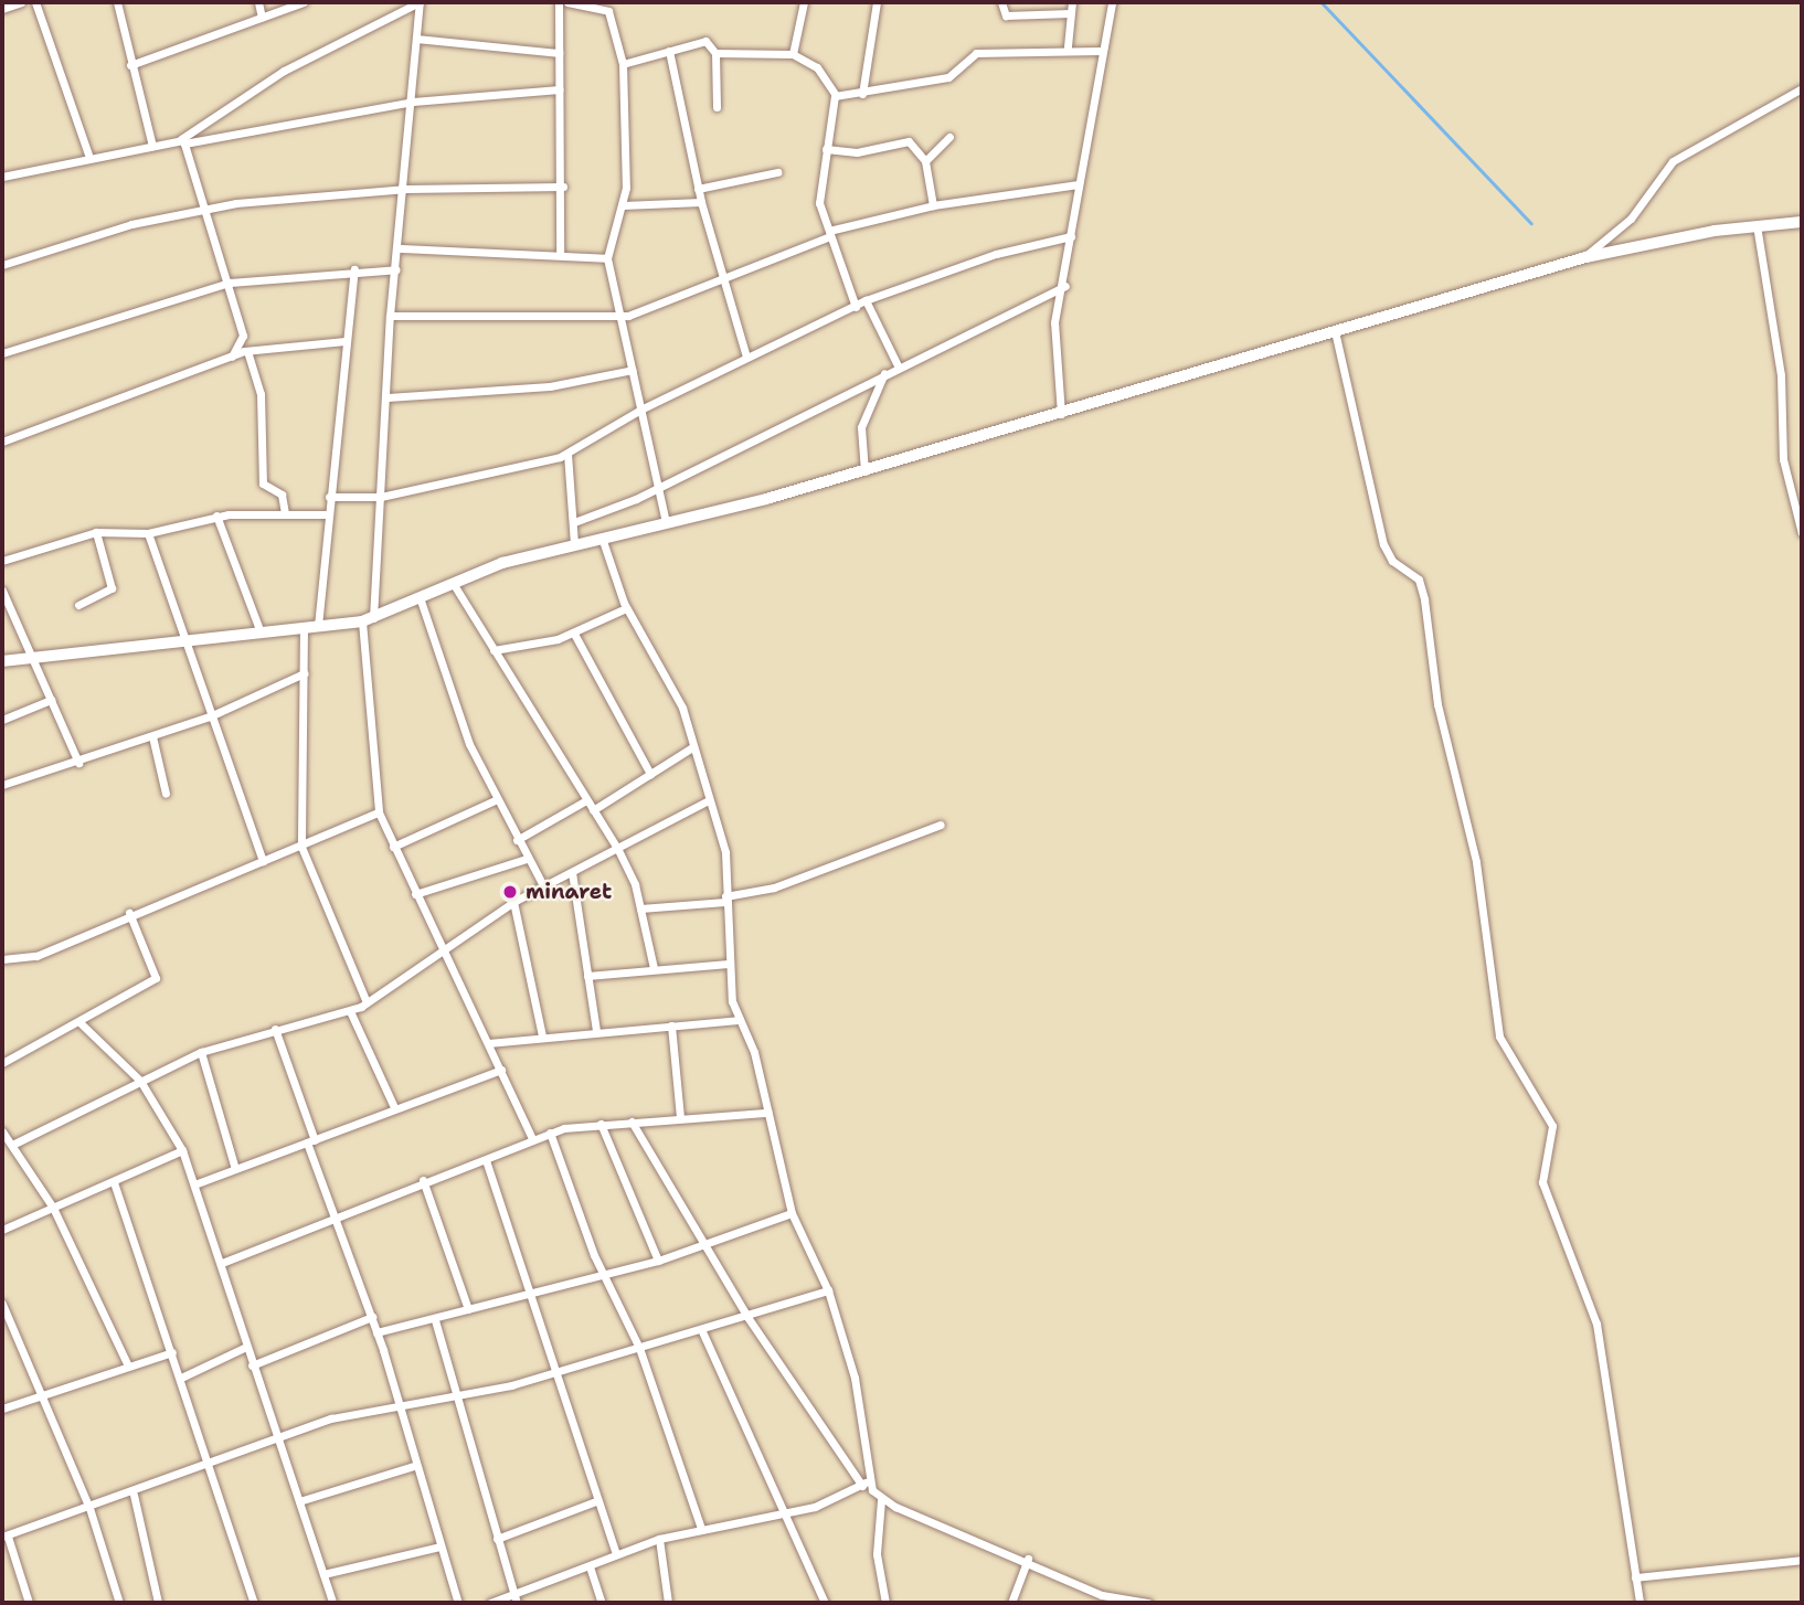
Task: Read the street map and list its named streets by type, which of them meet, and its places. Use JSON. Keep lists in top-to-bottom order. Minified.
{"places":["minaret"]}
